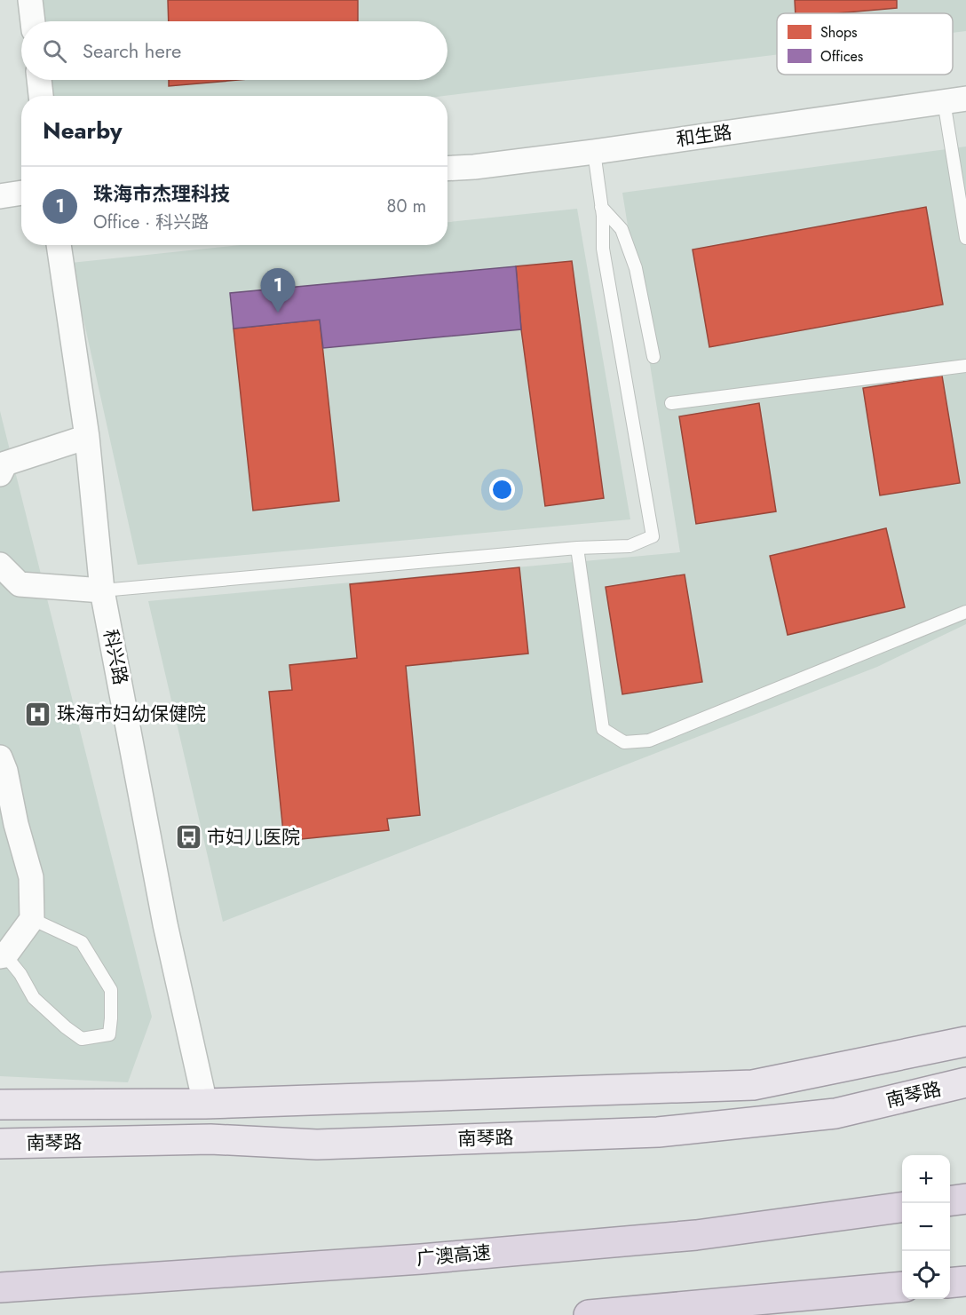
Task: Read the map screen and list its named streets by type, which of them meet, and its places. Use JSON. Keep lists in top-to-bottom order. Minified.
{"streets":{"highway":["广澳高速"],"main road":["南琴路"],"street":["和生路","科兴路"]},"crossings":[["科兴路","南琴路"]],"places":{"hospital":["珠海市妇幼保健院"],"bus stop":["市妇儿医院"]},"legend":["Shops","Offices"],"page":{"search":"Search here","heading":"Nearby","list":[{"mark":"1","name":"珠海市杰理科技","note":"Office · 科兴路","value":"80 m"}],"pins":"1","map_buttons":["+","−"]}}
